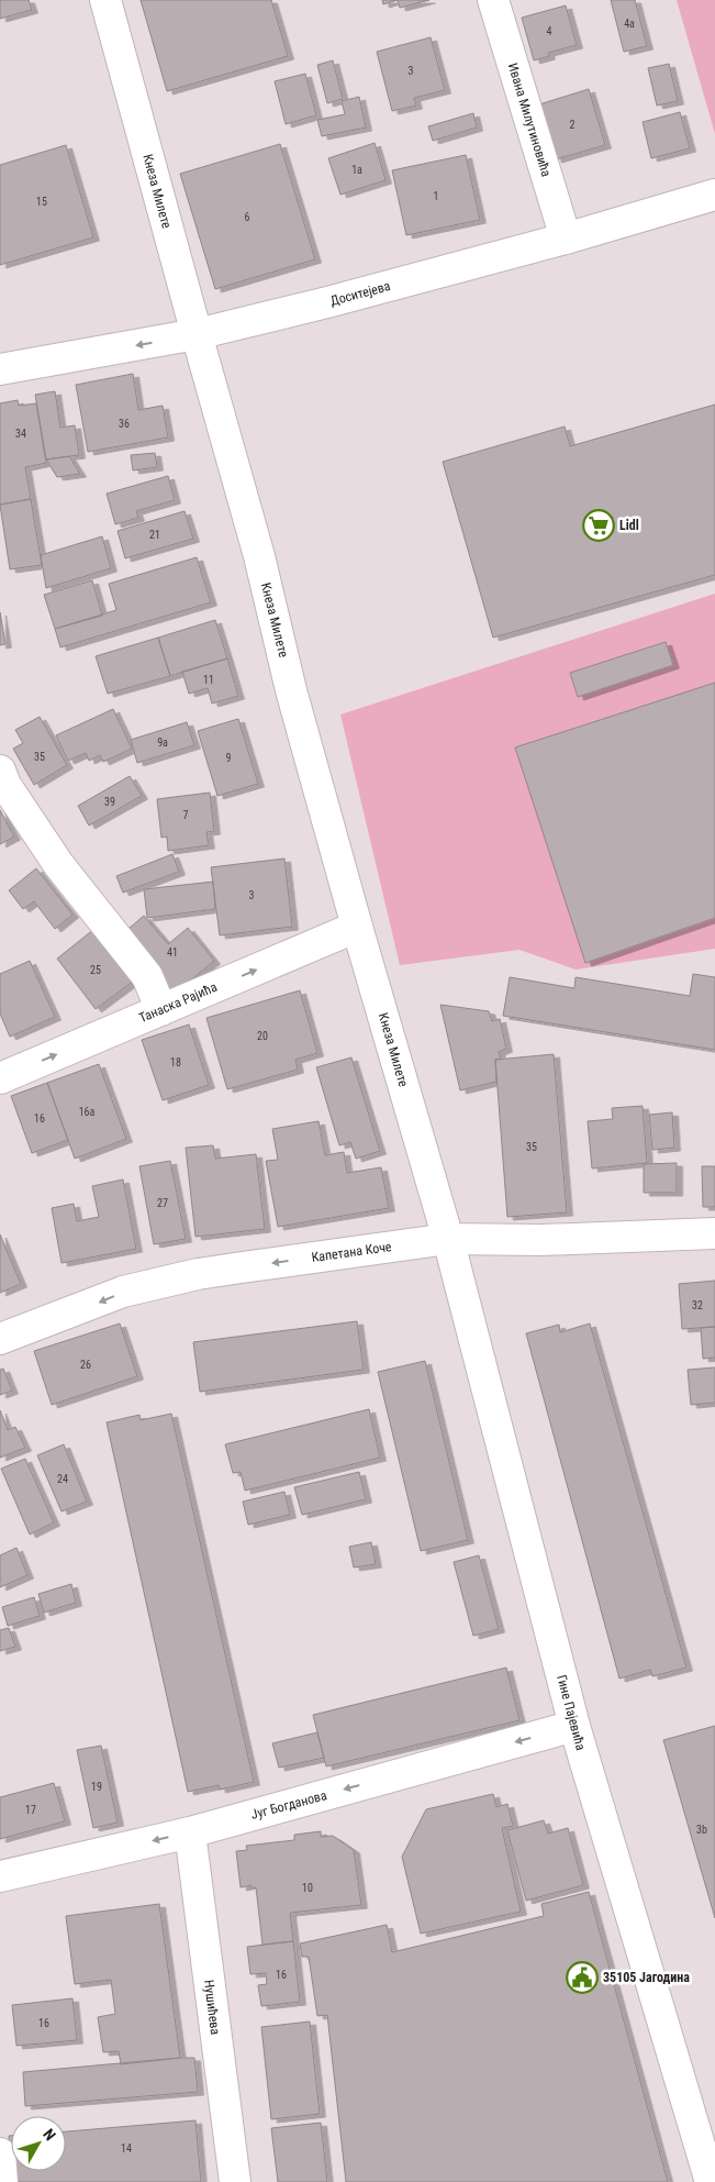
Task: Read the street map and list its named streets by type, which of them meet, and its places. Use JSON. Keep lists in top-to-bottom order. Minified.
{"streets":{"main road":["Ивана Милутиновића","Кнеза Милете","Доситејева","Танаска Рајића","Капетана Коче","Гине Пајевића","Југ Богданова","Нушићева"]},"crossings":[["Ивана Милутиновића","Доситејева"],["Кнеза Милете","Доситејева"],["Кнеза Милете","Танаска Рајића"],["Кнеза Милете","Капетана Коче"],["Кнеза Милете","Гине Пајевића"],["Капетана Коче","Гине Пајевића"],["Гине Пајевића","Југ Богданова"],["Југ Богданова","Нушићева"]],"one_way":["Танаска Рајића","Капетана Коче","Југ Богданова"],"places":{"supermarket":["Lidl"],"public building":["35105 Јагодина"]},"house_numbers":["4a","4","3","2","1a","1","15","6","36","34","21","11","9a","35","9","39","7","3","41","25","20","18","16a","16","35","27","32","26","24","19","17","3b","10","16","16","14"],"north":"top right"}
